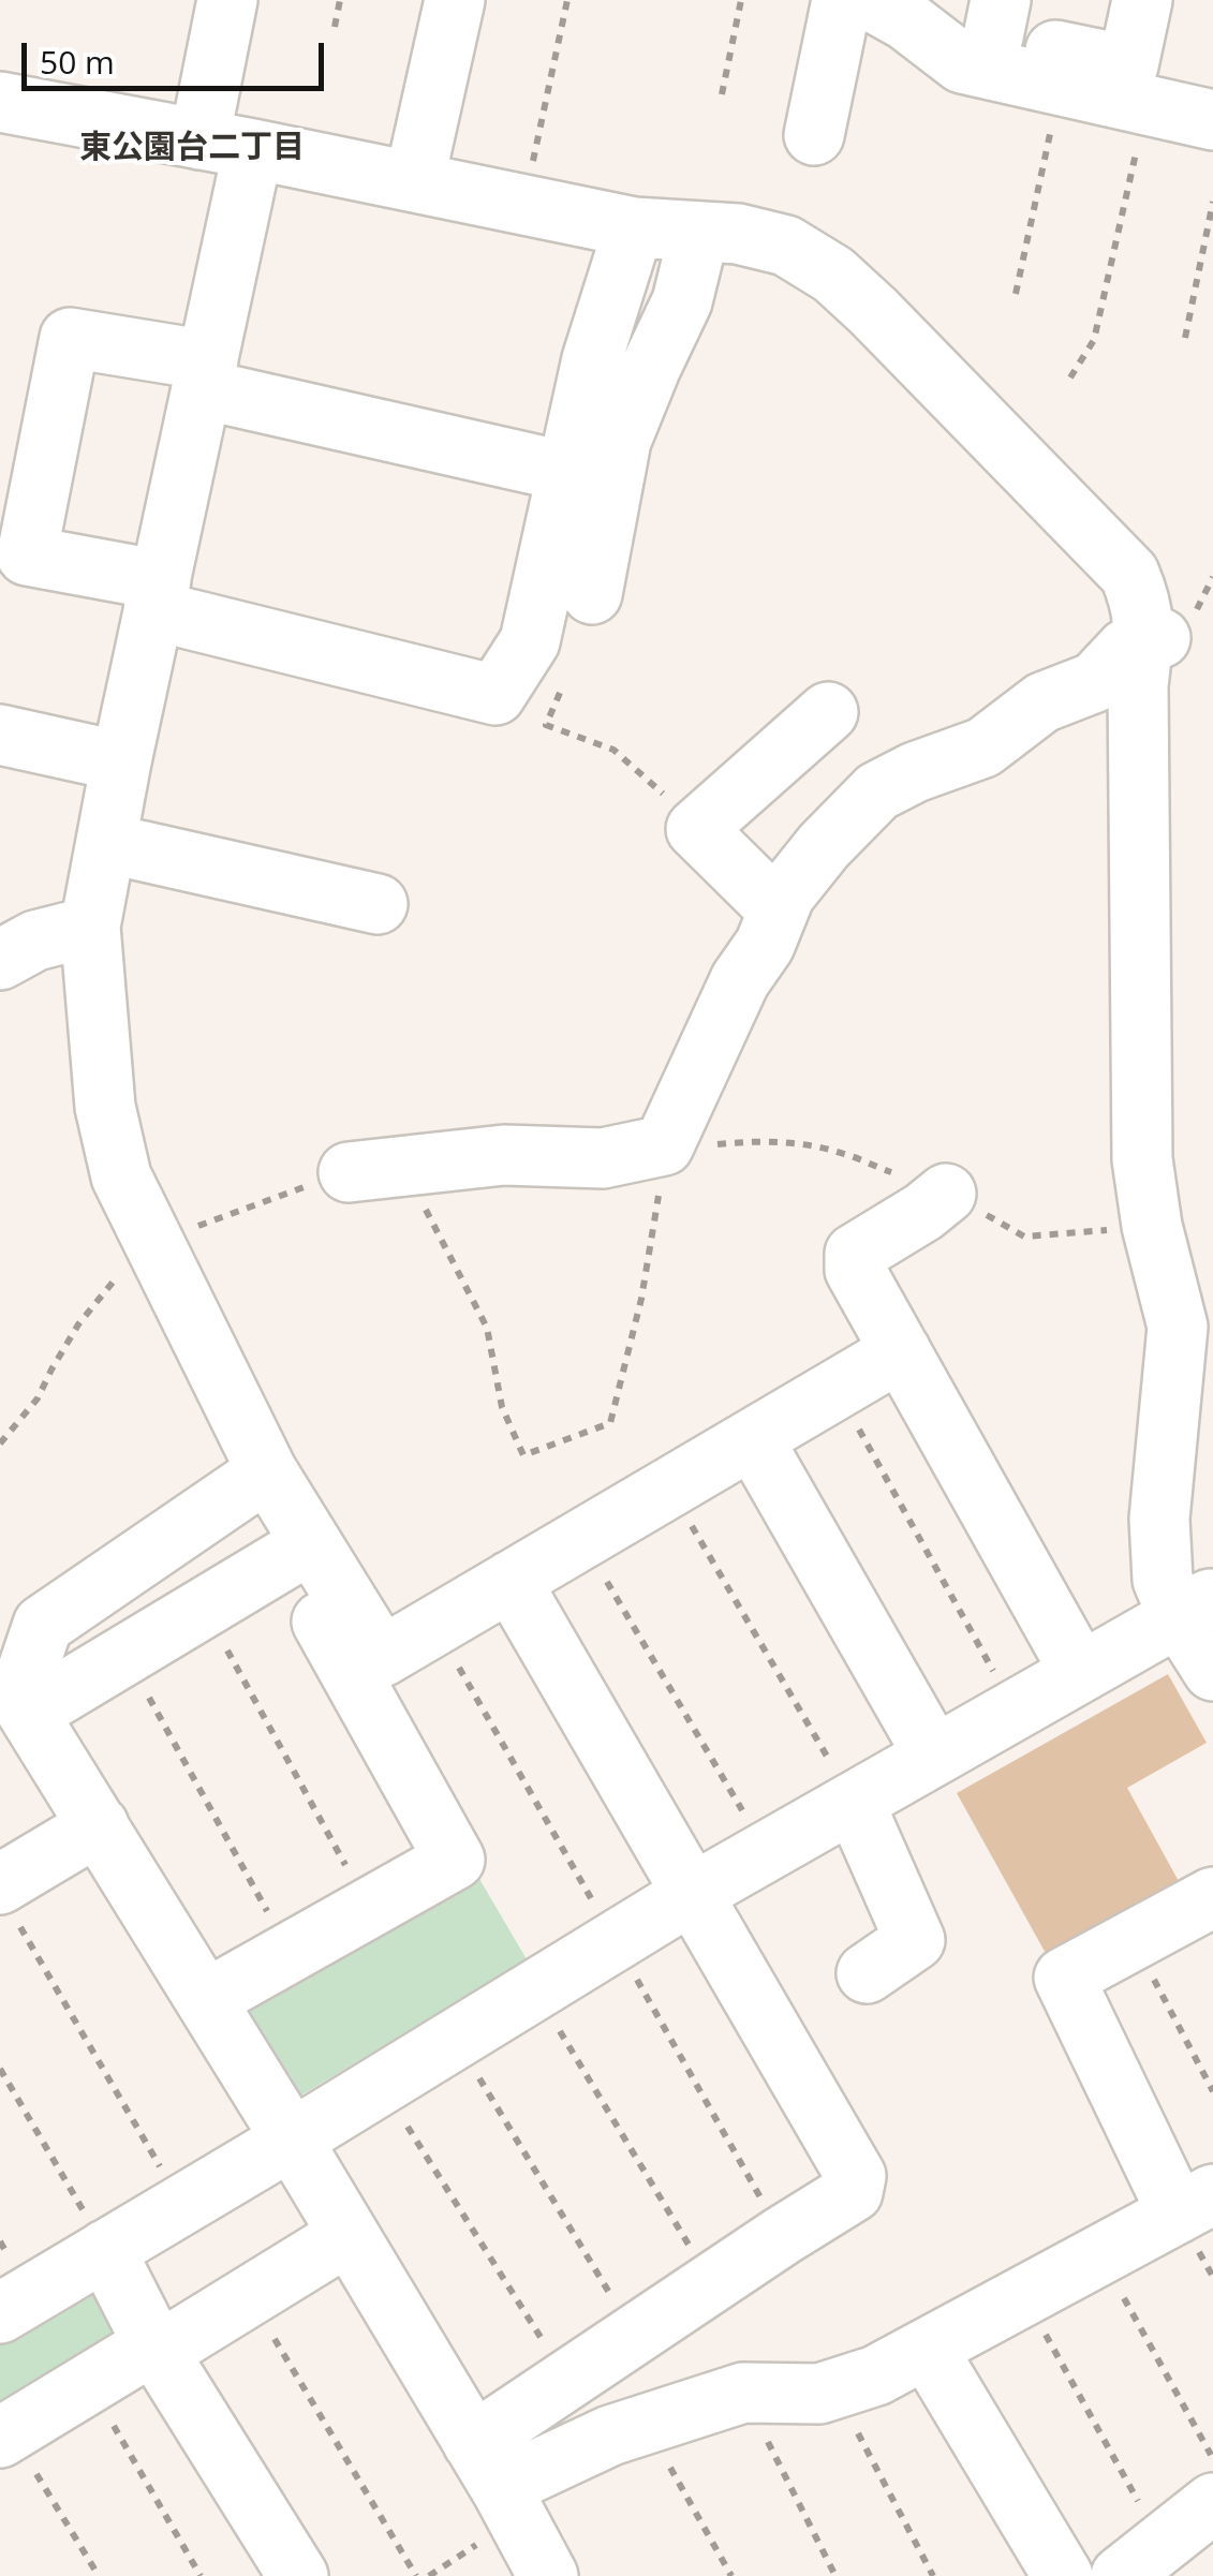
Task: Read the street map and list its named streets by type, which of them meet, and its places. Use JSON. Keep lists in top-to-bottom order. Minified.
{"districts":["東公園台二丁目"],"scale_bar":"50 m"}
